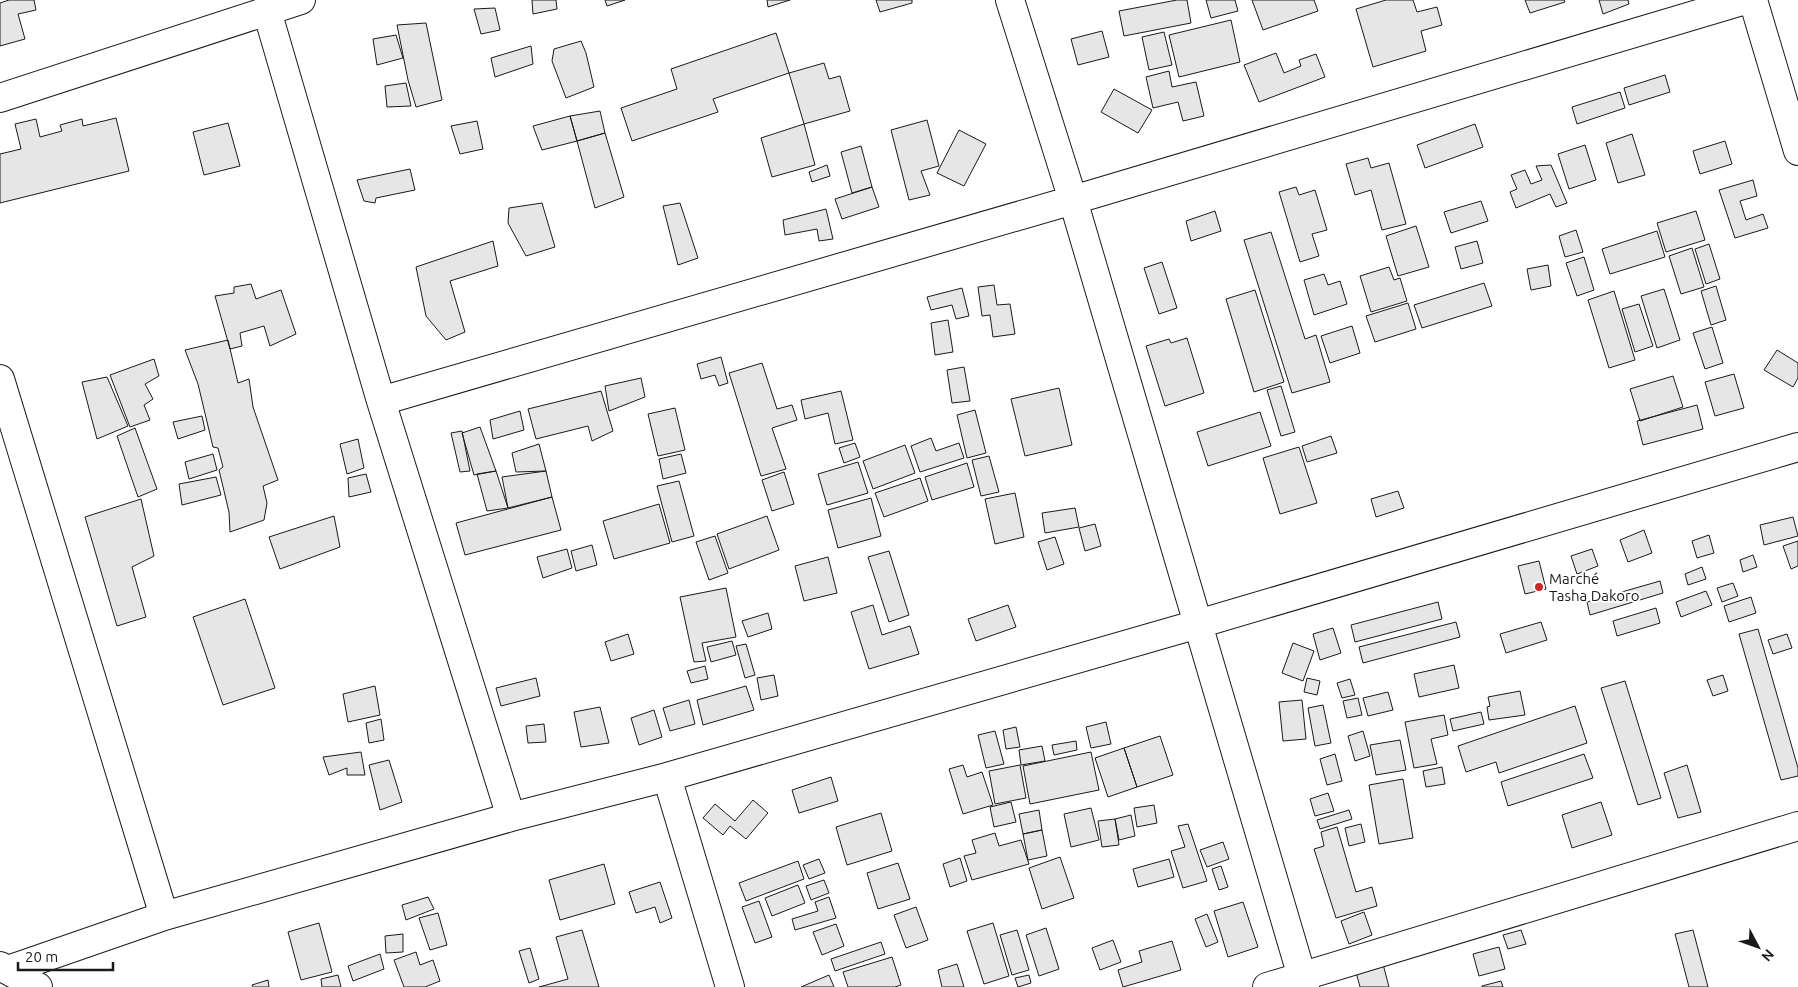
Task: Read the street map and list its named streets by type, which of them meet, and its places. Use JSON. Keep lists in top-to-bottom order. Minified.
{"places":["Marché Tasha Dakoro"],"scale_bar":"20 m","north":"bottom right"}
